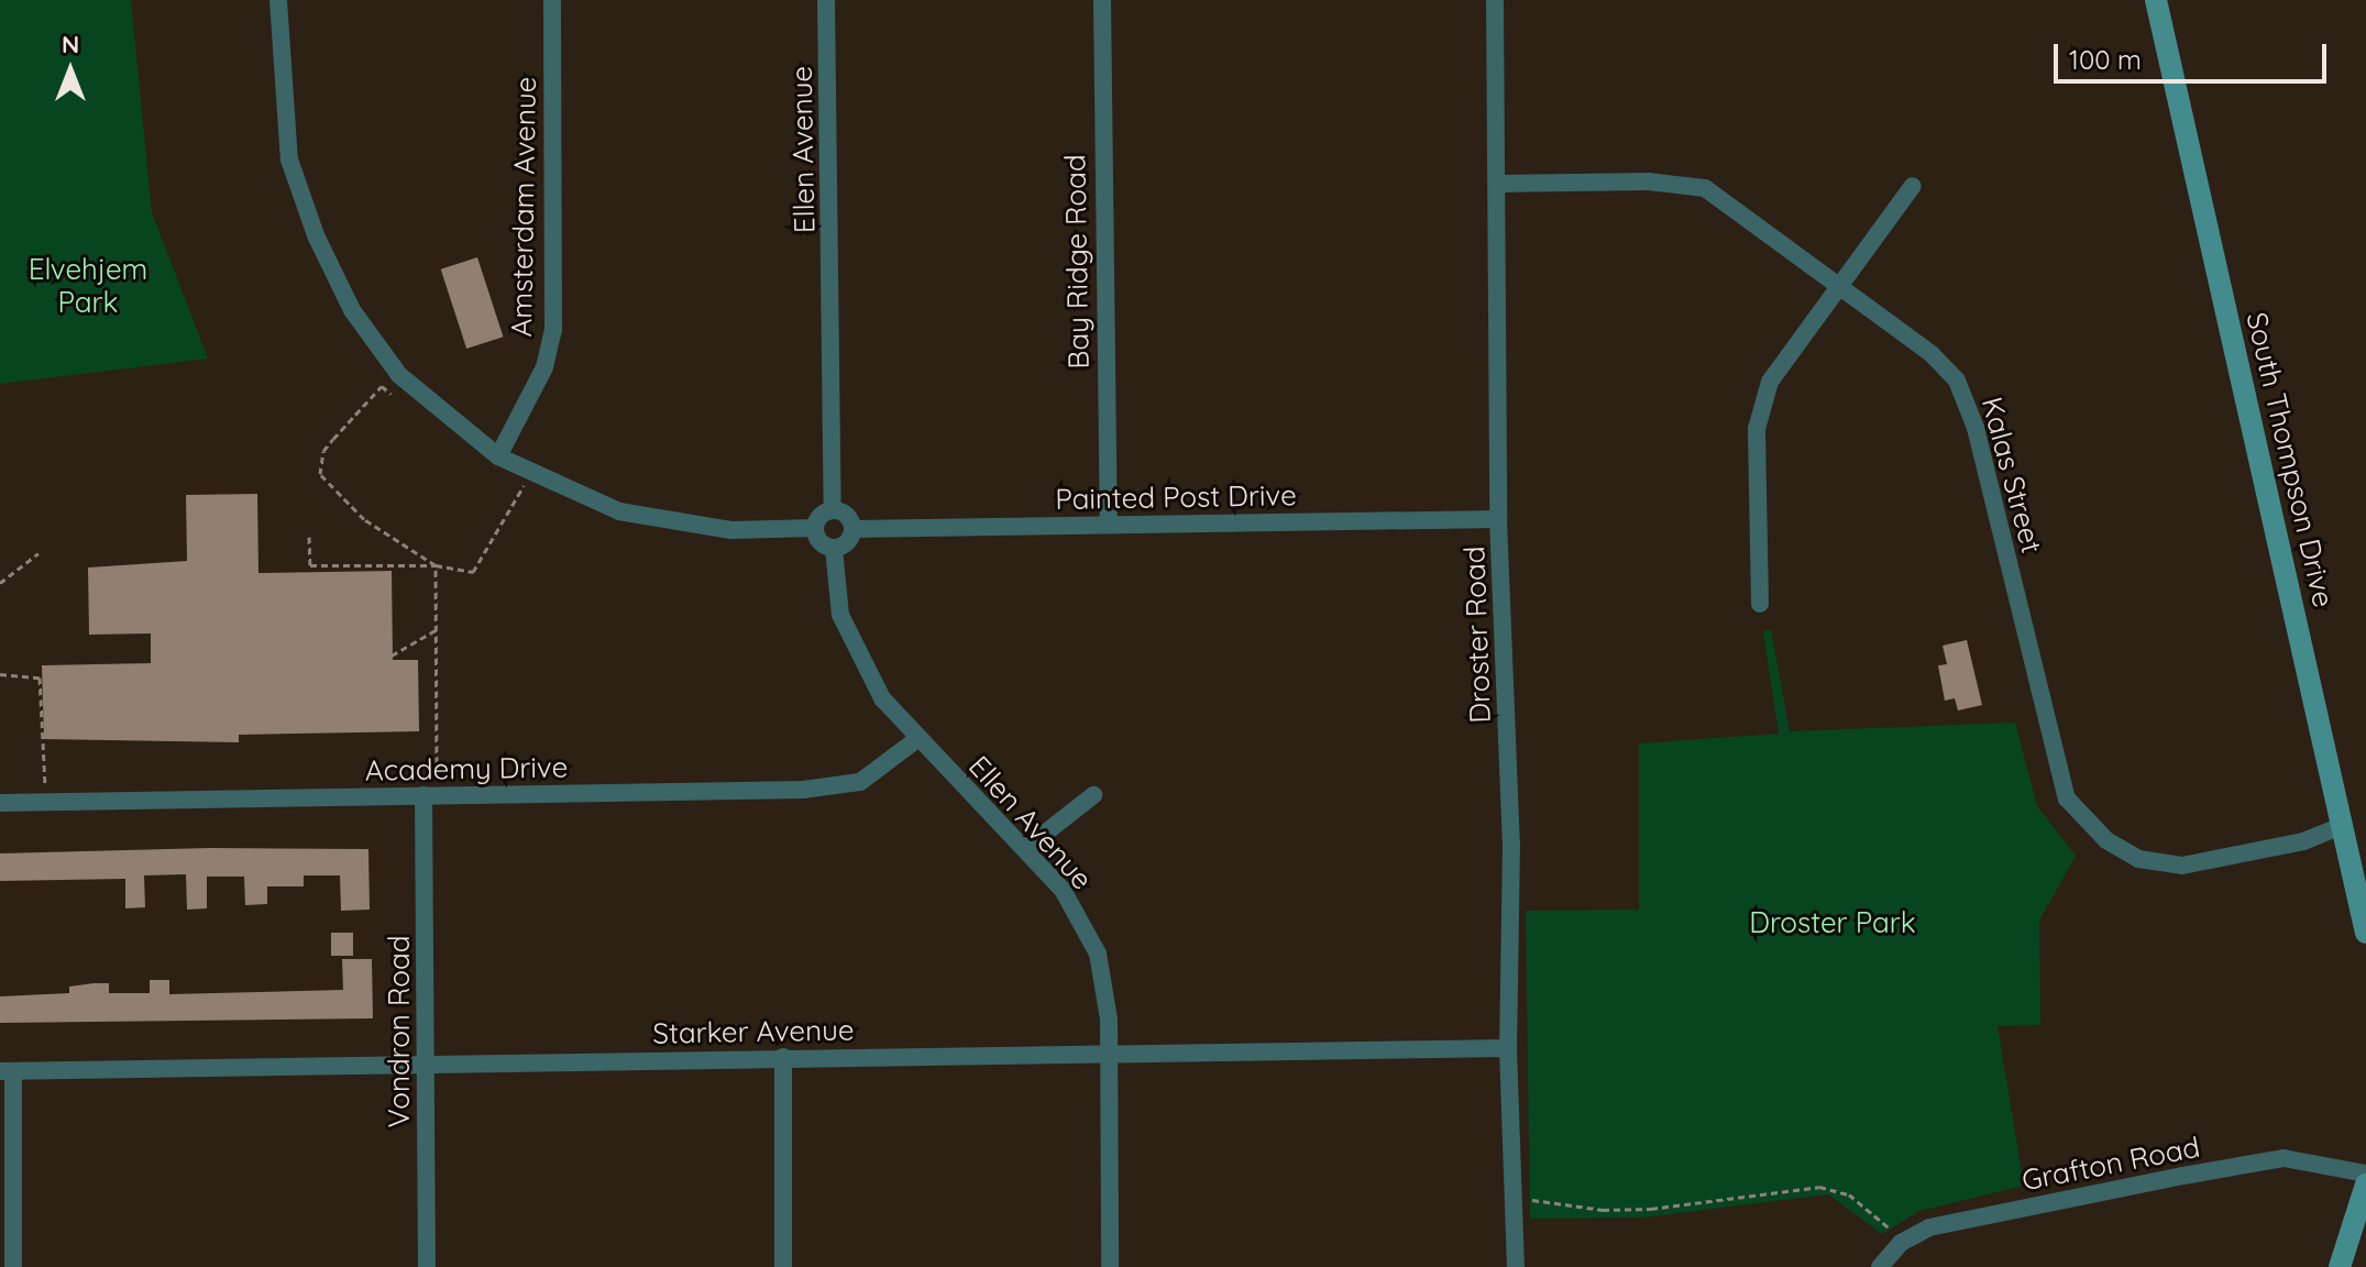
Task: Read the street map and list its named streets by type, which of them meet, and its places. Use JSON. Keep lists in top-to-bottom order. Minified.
{"streets":{"street":["Ellen Avenue","Amsterdam Avenue","Bay Ridge Road","South Thompson Drive","Kalas Street","Painted Post Drive","Droster Road","Academy Drive","Vondron Road","Starker Avenue","Grafton Road"]},"crossings":[["Ellen Avenue","Painted Post Drive"],["Ellen Avenue","Academy Drive"],["Ellen Avenue","Starker Avenue"],["Bay Ridge Road","Painted Post Drive"],["South Thompson Drive","Kalas Street"],["Kalas Street","Droster Road"],["Painted Post Drive","Droster Road"],["Droster Road","Starker Avenue"],["Academy Drive","Vondron Road"],["Vondron Road","Starker Avenue"]],"parks":["Elvehjem Park","Droster Park"],"scale_bar":"100 m","north":"top"}
